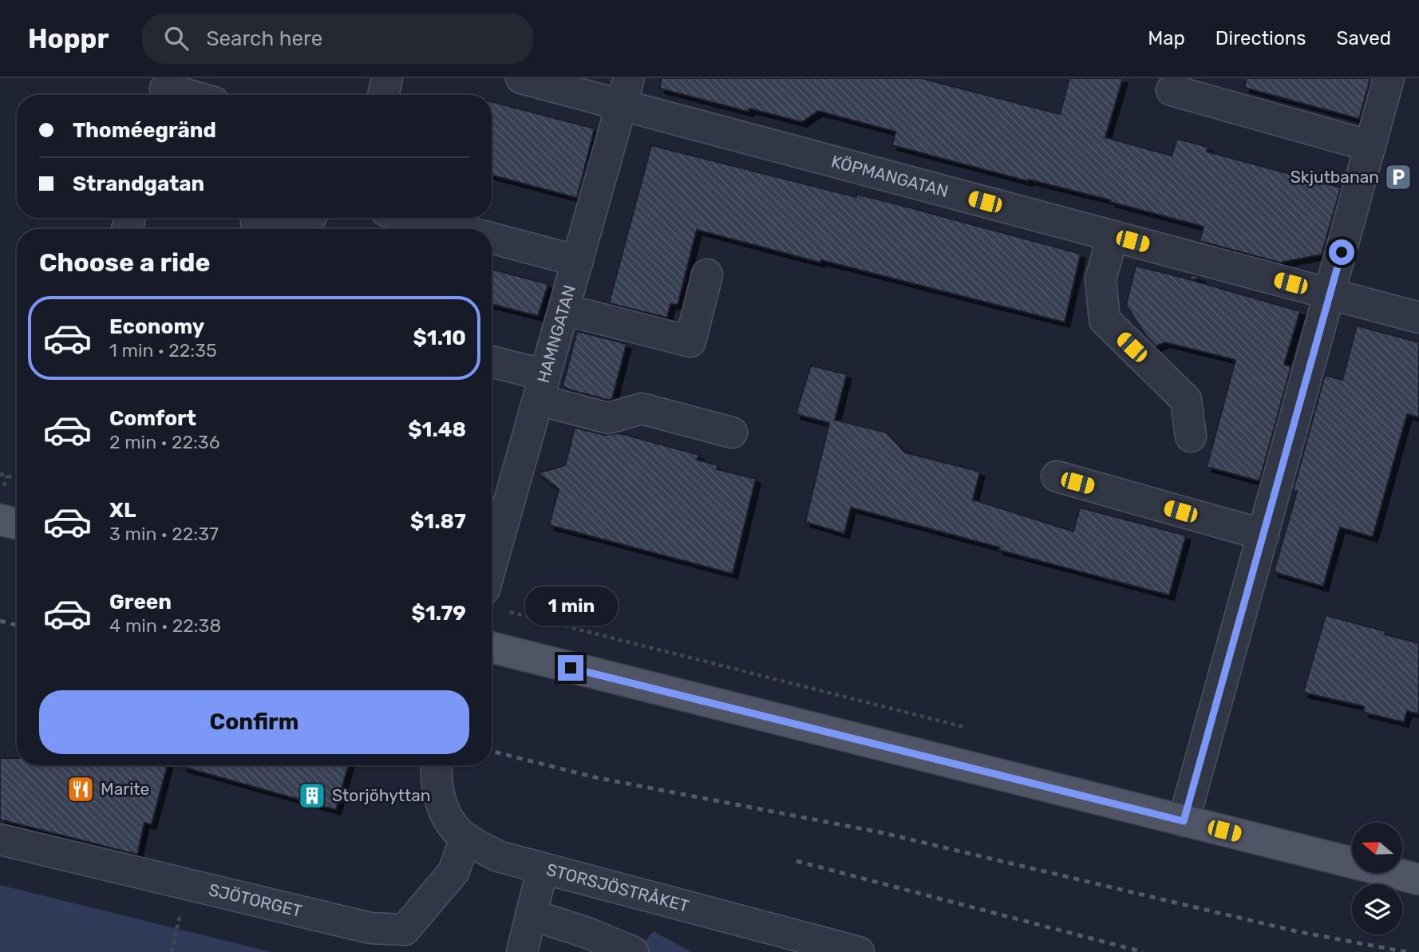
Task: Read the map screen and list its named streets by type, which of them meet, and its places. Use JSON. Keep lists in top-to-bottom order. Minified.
{"streets":{"street":["KÖPMANGATAN","HAMNGATAN","STORSJÖSTRÅKET","SJÖTORGET"]},"crossings":[["KÖPMANGATAN","HAMNGATAN"],["STORSJÖSTRÅKET","SJÖTORGET"]],"places":{"parking":["Skjutbanan"],"restaurant":["Marite"],"building":["Storjöhyttan"]},"north":"left","page":{"header":"Hoppr","search":"Search here","nav":["Map","Directions","Saved"],"banner":["Thoméegränd","Strandgatan"],"heading":"Choose a ride","list":[{"name":"Economy","note":"1 min · 22:35","value":"$1.10"},{"name":"Comfort","note":"2 min · 22:36","value":"$1.48"},{"name":"XL","note":"3 min · 22:37","value":"$1.87"},{"name":"Green","note":"4 min · 22:38","value":"$1.79"}],"bubble":"1 min","buttons":"Confirm"}}
